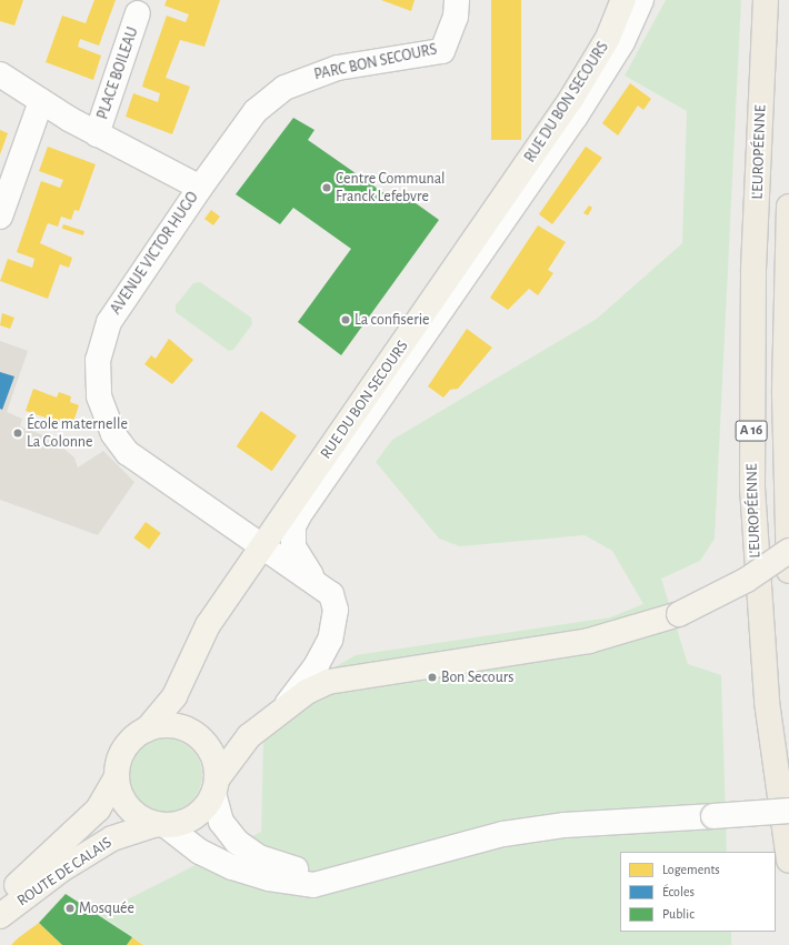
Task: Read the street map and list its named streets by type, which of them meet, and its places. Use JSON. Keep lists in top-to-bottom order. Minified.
{"streets":{"highway":["L'EUROPÉENNE","A 16"],"main road":["RUE DU BON SECOURS","ROUTE DE CALAIS"],"street":["PARC BON SECOURS","PLACE BOILEAU","AVENUE VICTOR HUGO"]},"crossings":[["PARC BON SECOURS","AVENUE VICTOR HUGO"],["PLACE BOILEAU","AVENUE VICTOR HUGO"],["RUE DU BON SECOURS","AVENUE VICTOR HUGO"],["RUE DU BON SECOURS","ROUTE DE CALAIS"]],"places":["Centre Communal Franck Lefebvre","La confiserie","École maternelle La Colonne","Bon Secours","Mosquée"],"legend":["Logements","Écoles","Public"]}
